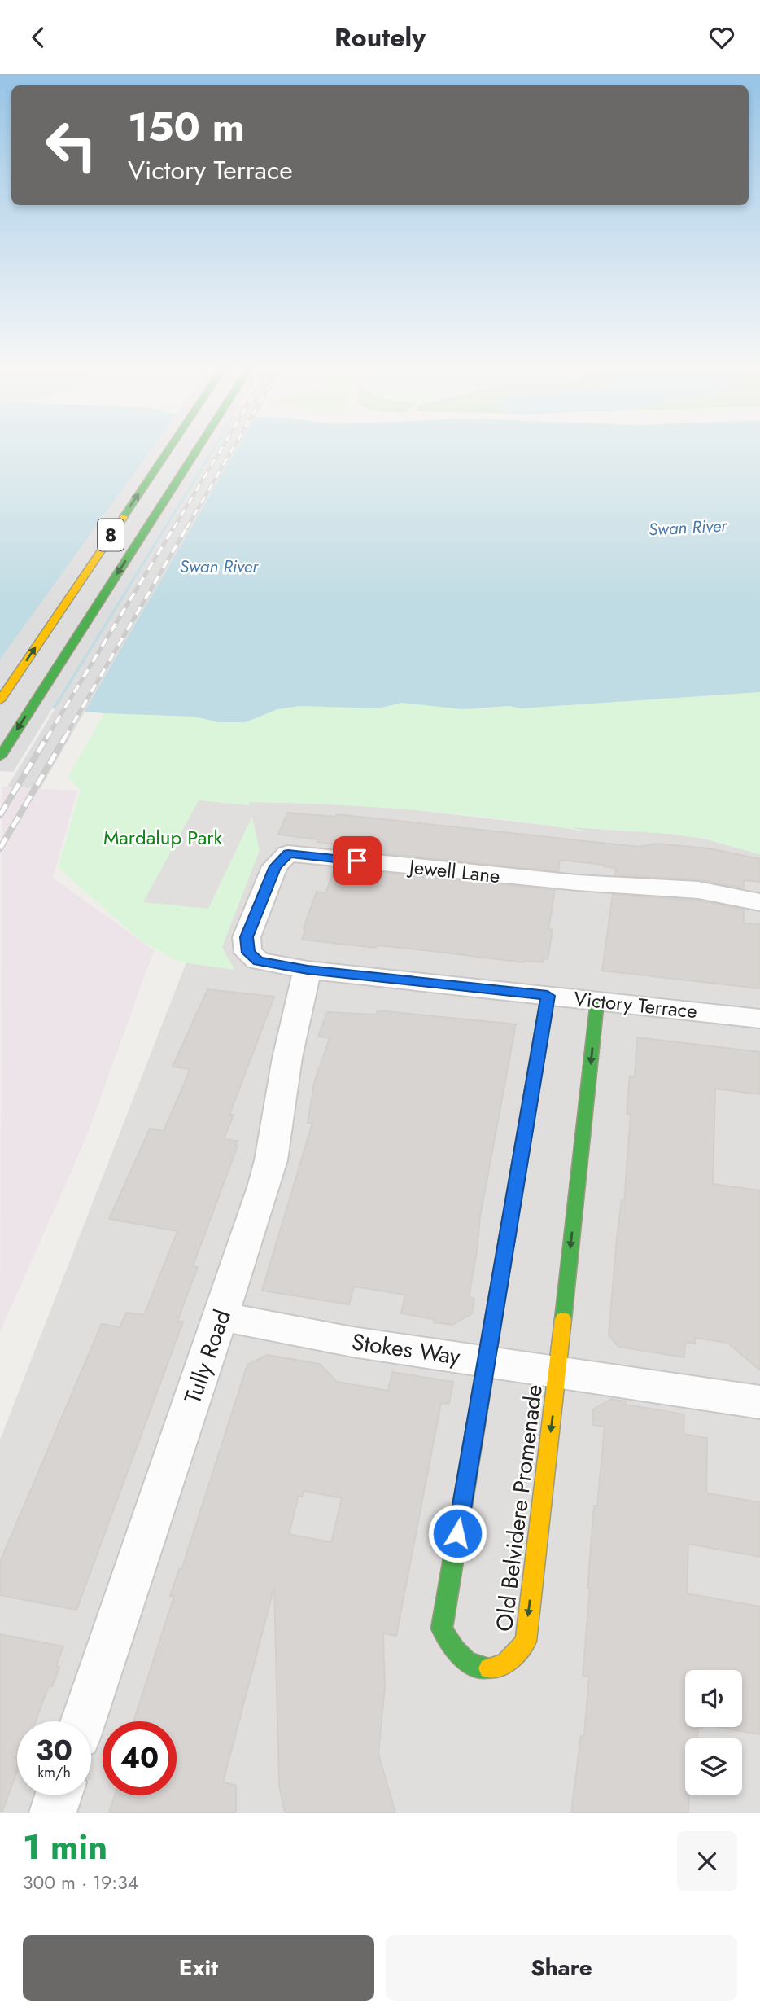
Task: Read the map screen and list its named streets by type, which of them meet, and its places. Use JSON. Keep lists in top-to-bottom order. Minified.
{"streets":{"main road":["8","Old Belvidere Promenade"],"street":["Jewell Lane","Victory Terrace","Stokes Way","Tully Road"]},"crossings":[["Jewell Lane","Victory Terrace"],["Jewell Lane","Tully Road"],["Victory Terrace","Tully Road"],["Victory Terrace","Old Belvidere Promenade"],["Stokes Way","Tully Road"],["Stokes Way","Old Belvidere Promenade"]],"water":["Swan River"],"parks":["Mardalup Park"],"page":{"header":"Routely","turn":["150 m","Victory Terrace"],"speed":"30 km/h","limit":"40","heading":["1 min","300 m · 19:34"],"buttons":["Exit","Share"]}}
